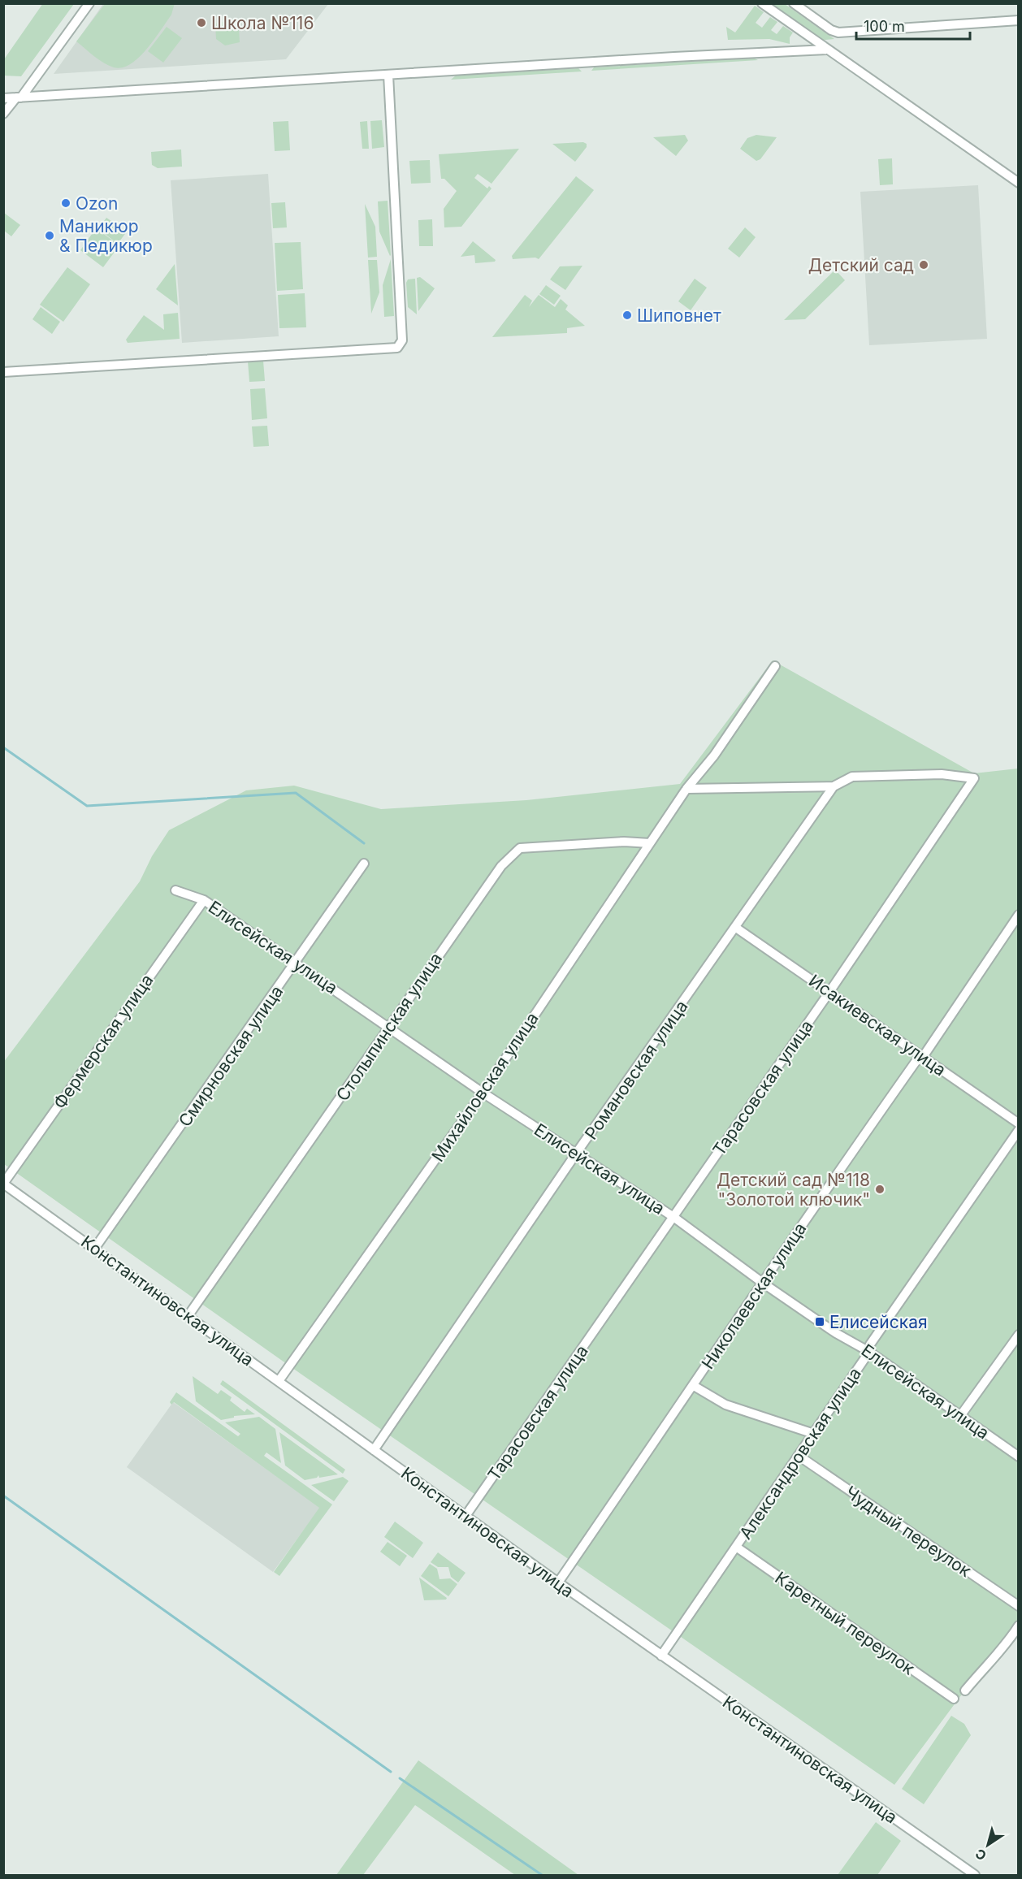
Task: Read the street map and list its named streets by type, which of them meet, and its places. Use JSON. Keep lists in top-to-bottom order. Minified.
{"streets":{"street":["Елисейская улица","Исакиевская улица","Столыпинская улица","Фермерская улица","Смирновская улица","Романовская улица","Михайловская улица","Тарасовская улица","Николаевская улица","Константиновская улица","Александровская улица","Чудный переулок","Каретный переулок"]},"crossings":[["Елисейская улица","Столыпинская улица"],["Елисейская улица","Фермерская улица"],["Елисейская улица","Смирновская улица"],["Елисейская улица","Романовская улица"],["Елисейская улица","Михайловская улица"],["Елисейская улица","Тарасовская улица"],["Елисейская улица","Николаевская улица"],["Елисейская улица","Александровская улица"],["Исакиевская улица","Романовская улица"],["Исакиевская улица","Тарасовская улица"],["Исакиевская улица","Николаевская улица"],["Столыпинская улица","Михайловская улица"],["Столыпинская улица","Константиновская улица"],["Фермерская улица","Константиновская улица"],["Смирновская улица","Константиновская улица"],["Романовская улица","Тарасовская улица"],["Романовская улица","Константиновская улица"],["Михайловская улица","Константиновская улица"],["Тарасовская улица","Константиновская улица"],["Николаевская улица","Константиновская улица"],["Константиновская улица","Александровская улица"],["Александровская улица","Чудный переулок"],["Александровская улица","Каретный переулок"]],"places":{"other":["Школа №116","Ozon","Маникюр & Педикюр","Детский сад","Шиповнет","Детский сад №118 \"Золотой ключик\""],"transit":["Елисейская"]},"scale_bar":"100 m","north":"bottom left"}
